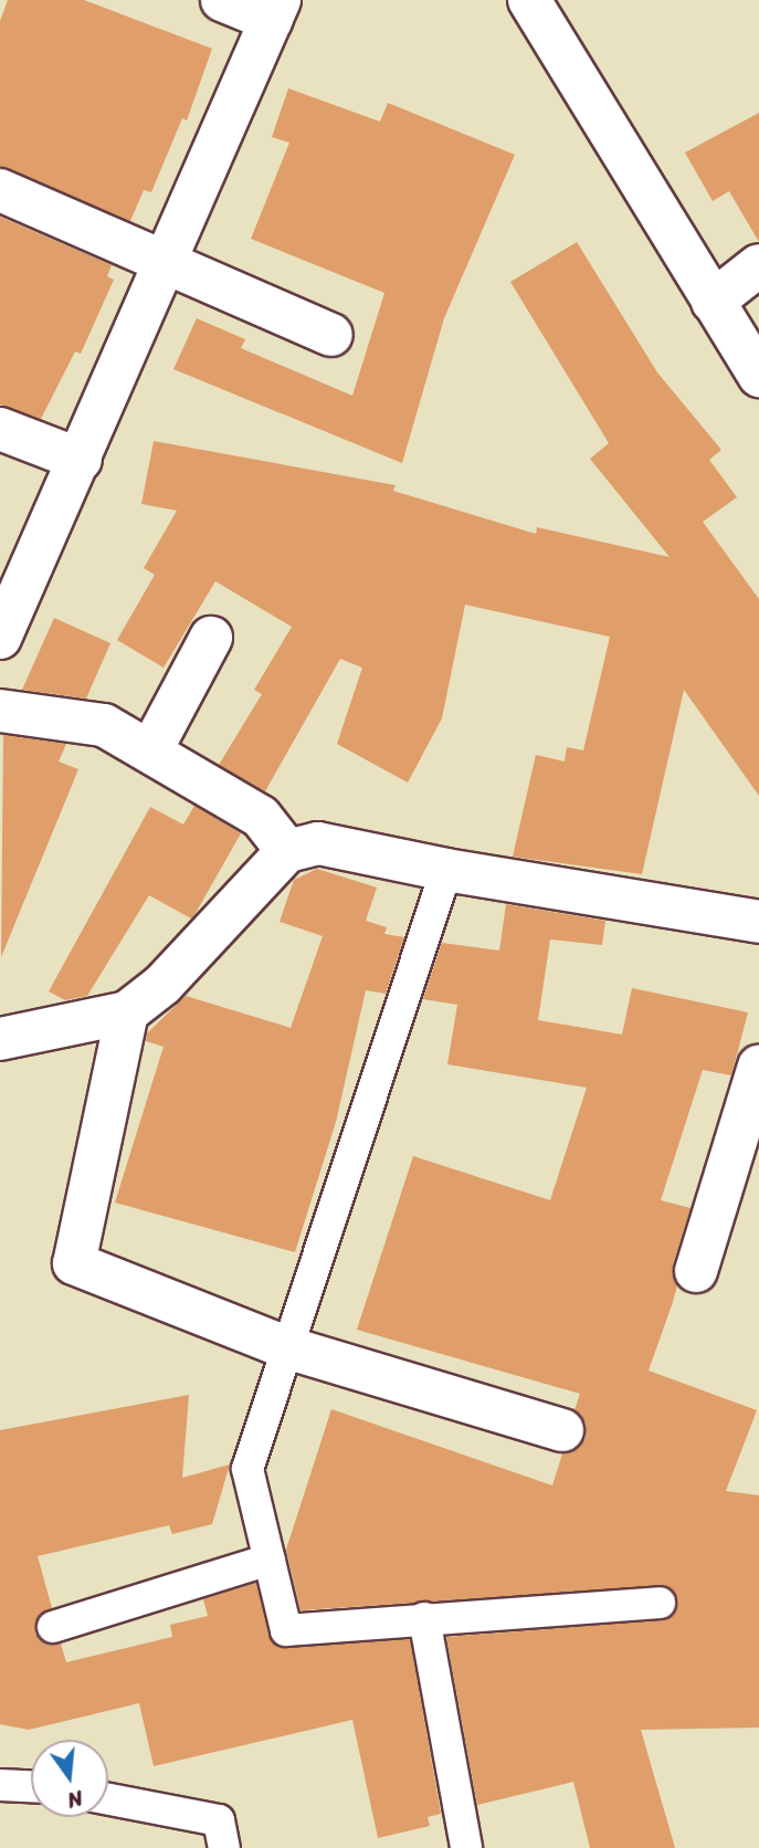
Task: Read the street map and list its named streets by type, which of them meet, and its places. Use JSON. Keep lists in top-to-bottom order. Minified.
{"north":"bottom"}
